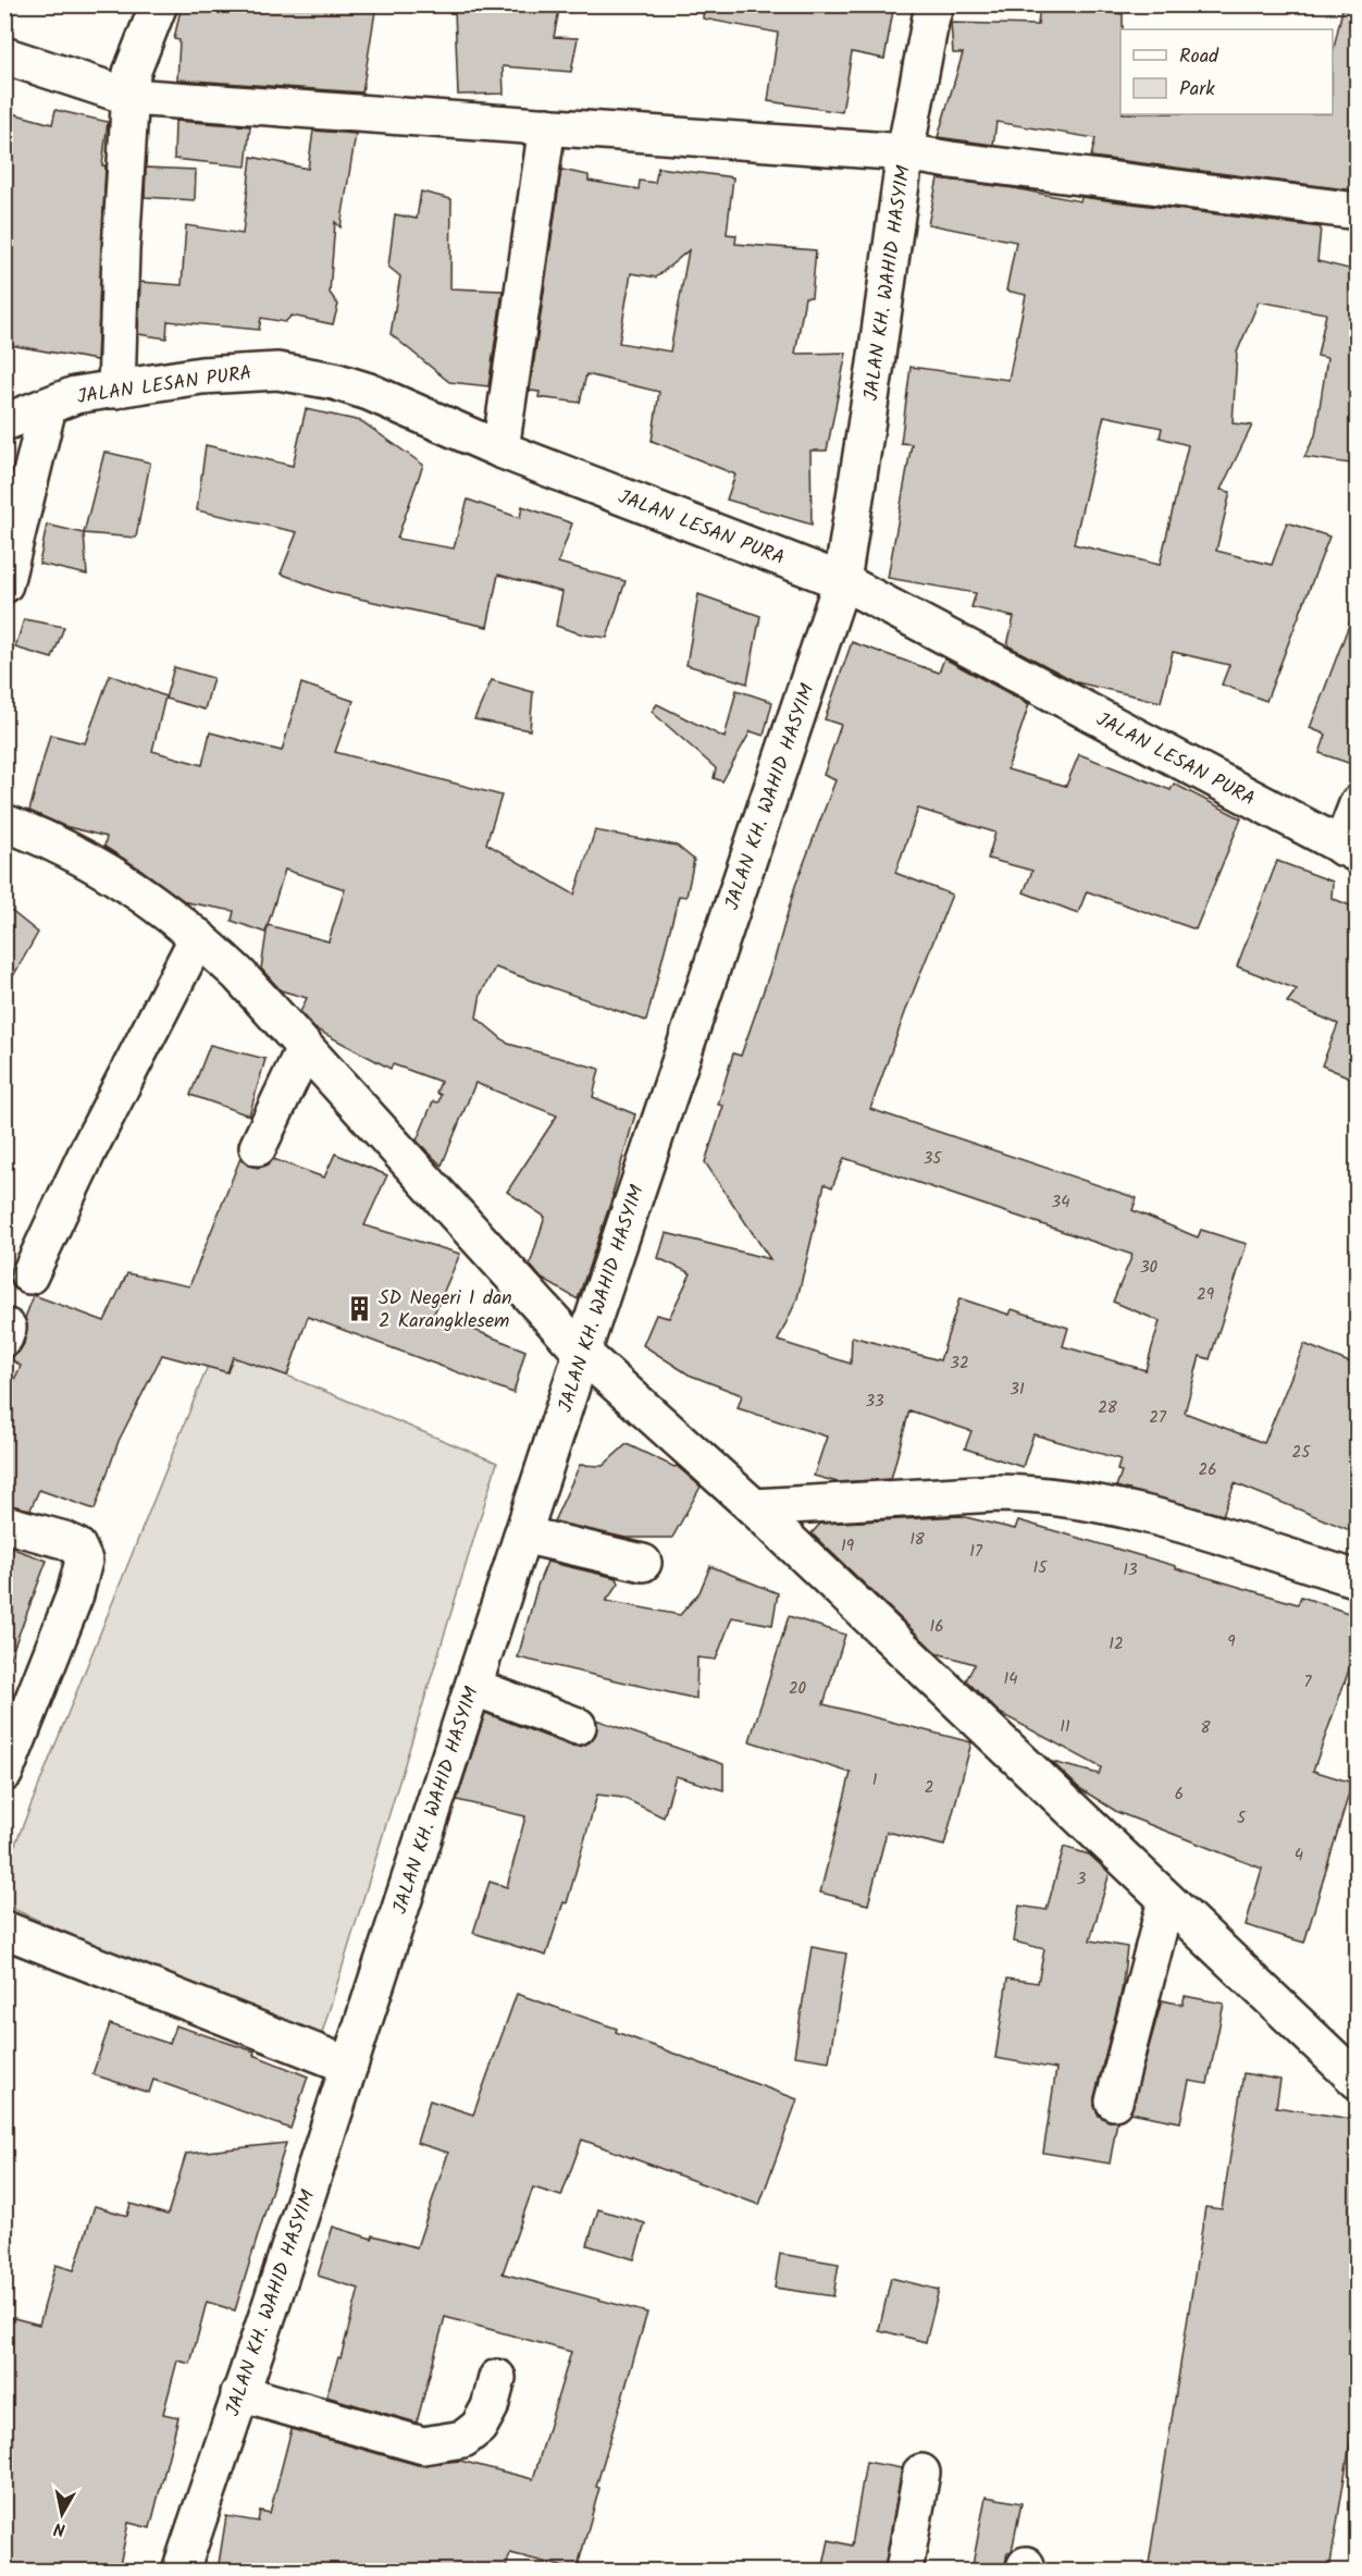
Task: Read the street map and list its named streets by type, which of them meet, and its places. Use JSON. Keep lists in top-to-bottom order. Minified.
{"streets":{"street":["JALAN KH. WAHID HASYIM","JALAN LESAN PURA"]},"crossings":[["JALAN KH. WAHID HASYIM","JALAN LESAN PURA"]],"places":{"building":["SD Negeri 1 dan 2 Karangklesem"]},"house_numbers":["35","34","30","29","32","31","33","28","27","25","26","18","19","17","15","13","16","9","12","14","7","20","11","8","1","2","6","5","4","3"],"legend":["Road","Park"],"north":"bottom"}
